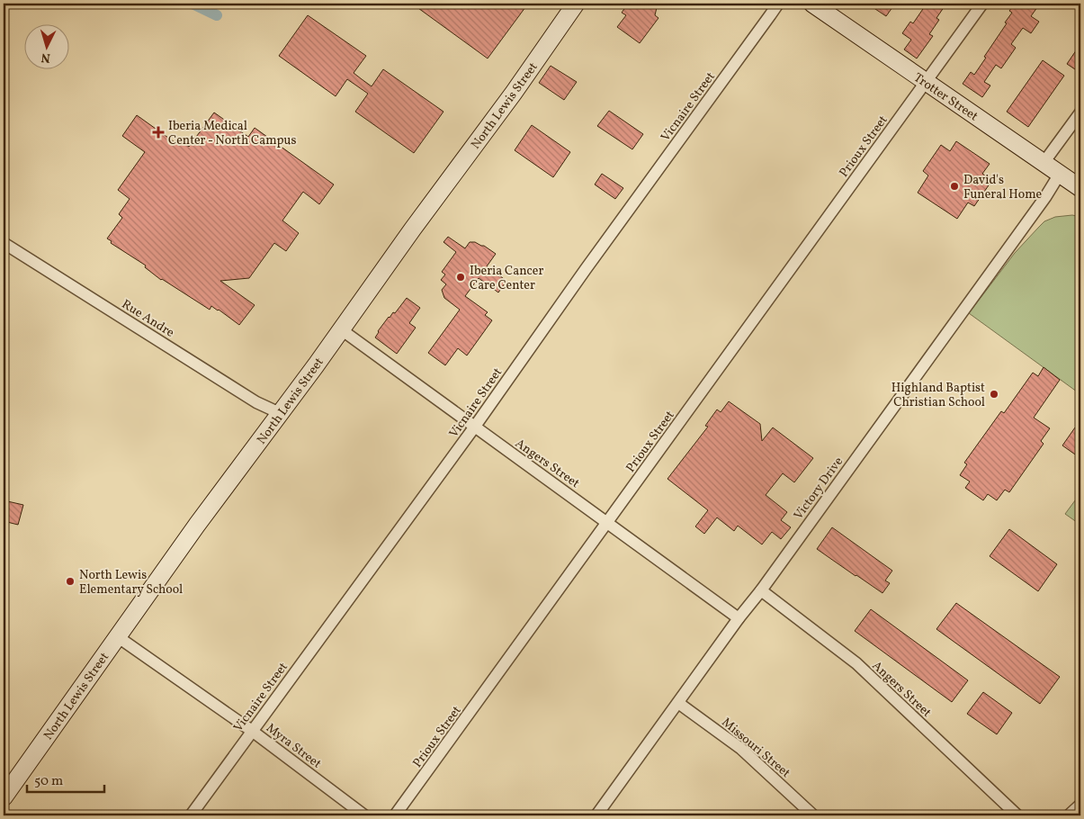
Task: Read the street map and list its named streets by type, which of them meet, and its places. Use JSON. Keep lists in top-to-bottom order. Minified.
{"streets":{"main road":["Trotter Street","North Lewis Street"],"street":["Vicnaire Street","Prioux Street","Rue Andre","Angers Street","Victory Drive","Myra Street","Missouri Street"]},"crossings":[["Trotter Street","Prioux Street"],["Trotter Street","Victory Drive"],["North Lewis Street","Rue Andre"],["North Lewis Street","Angers Street"],["North Lewis Street","Myra Street"],["Vicnaire Street","Angers Street"],["Vicnaire Street","Myra Street"],["Prioux Street","Angers Street"],["Angers Street","Victory Drive"],["Victory Drive","Missouri Street"]],"places":{"health":["Iberia Medical Center - North Campus"],"other":["David's Funeral Home","Iberia Cancer Care Center","Highland Baptist Christian School","North Lewis Elementary School"]},"scale_bar":"50 m","north":"bottom"}
